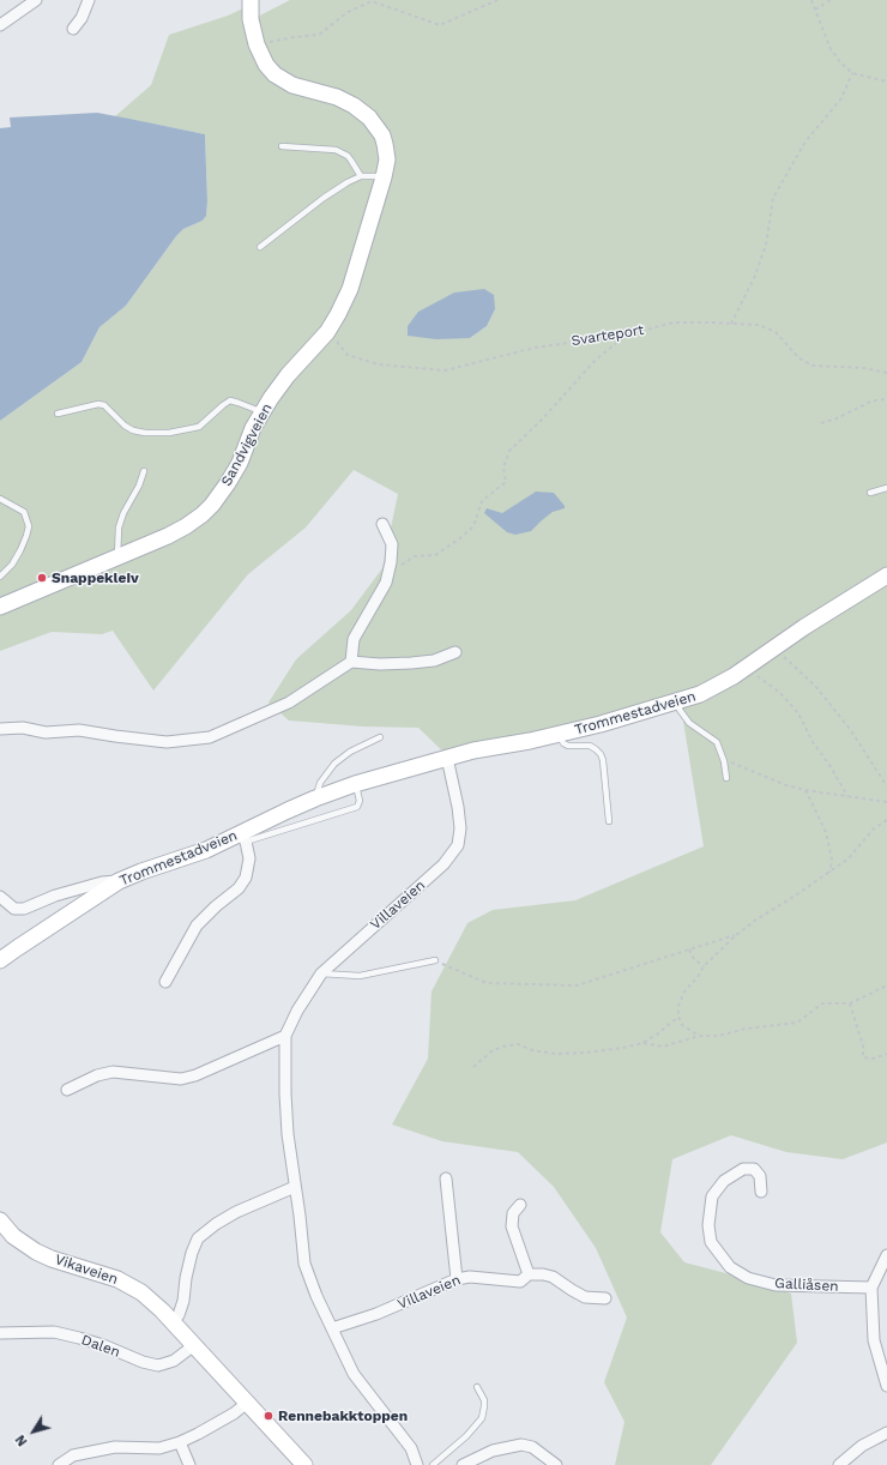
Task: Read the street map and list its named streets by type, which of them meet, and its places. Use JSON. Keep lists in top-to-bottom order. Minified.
{"streets":{"main road":["Sandvigveien","Trommestadveien","Vikaveien"],"street":["Villaveien","Galliåsen","Dalen"],"path":["Svarteport"]},"crossings":[["Svarteport","Sandvigveien"],["Trommestadveien","Villaveien"],["Vikaveien","Dalen"]],"places":["Snappekleiv","Rennebakktoppen"],"north":"bottom left"}
